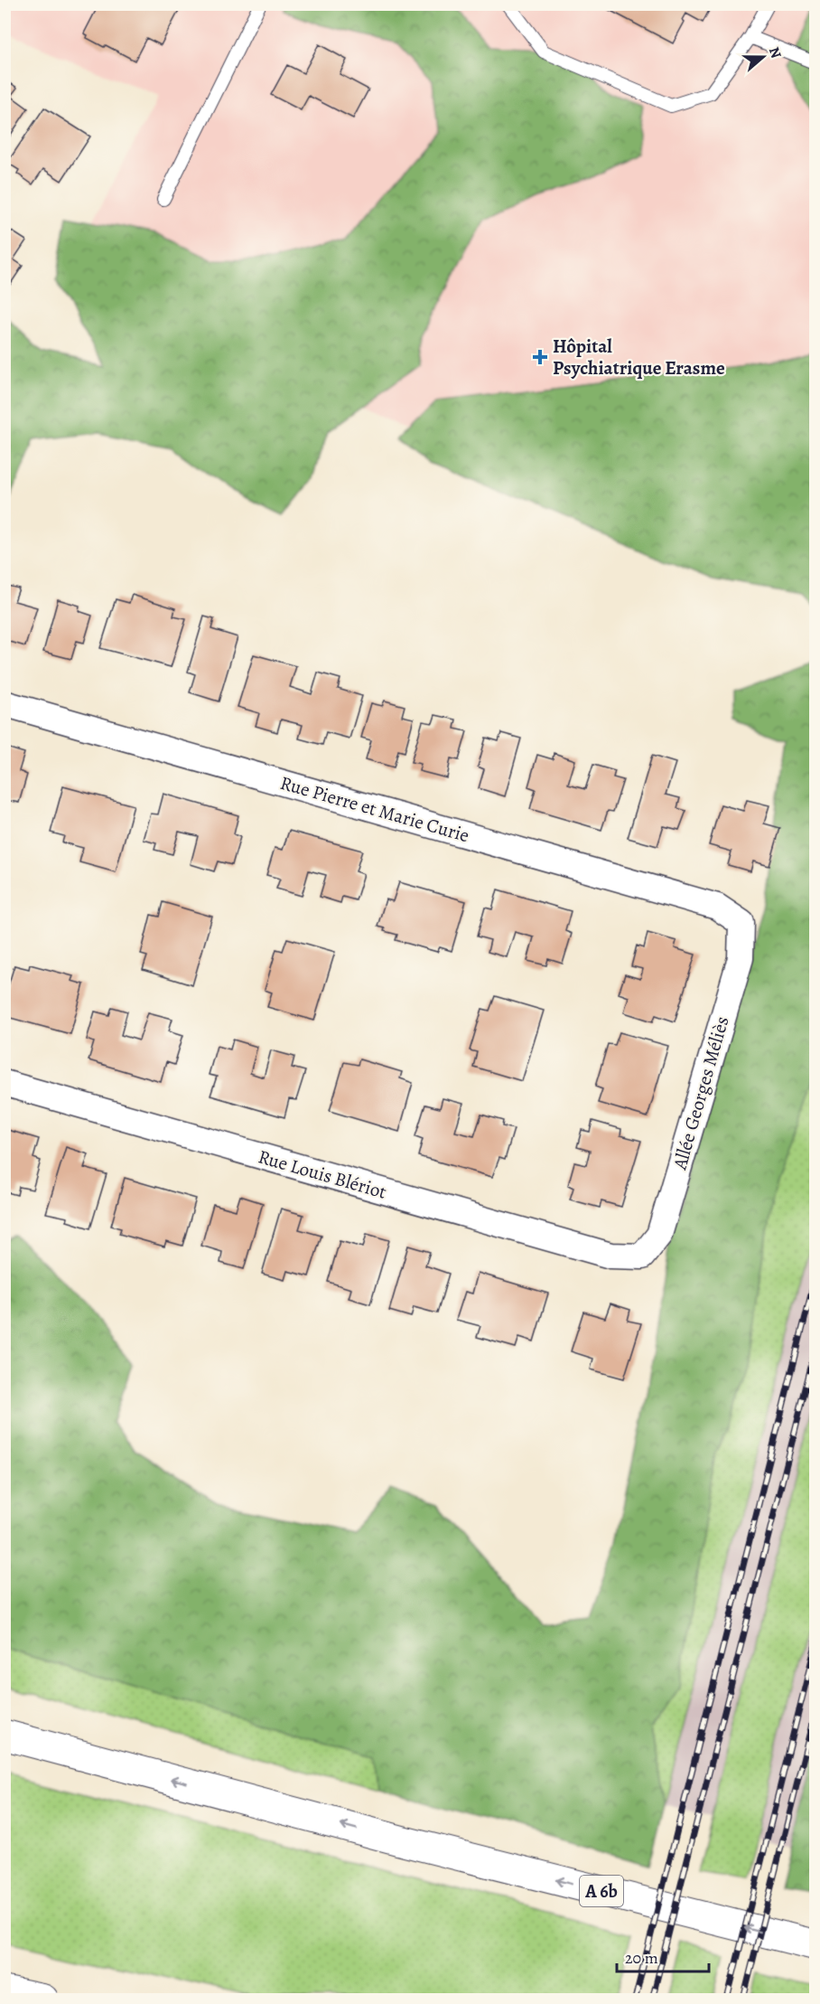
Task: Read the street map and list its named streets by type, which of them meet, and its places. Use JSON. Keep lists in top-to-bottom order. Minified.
{"streets":{"highway":["A 6b"],"street":["Rue Pierre et Marie Curie","Allée Georges Méliès","Rue Louis Blériot"]},"crossings":[["Rue Pierre et Marie Curie","Allée Georges Méliès"],["Allée Georges Méliès","Rue Louis Blériot"]],"places":{"health":["Hôpital Psychiatrique Erasme"]},"scale_bar":"20 m","north":"right"}
